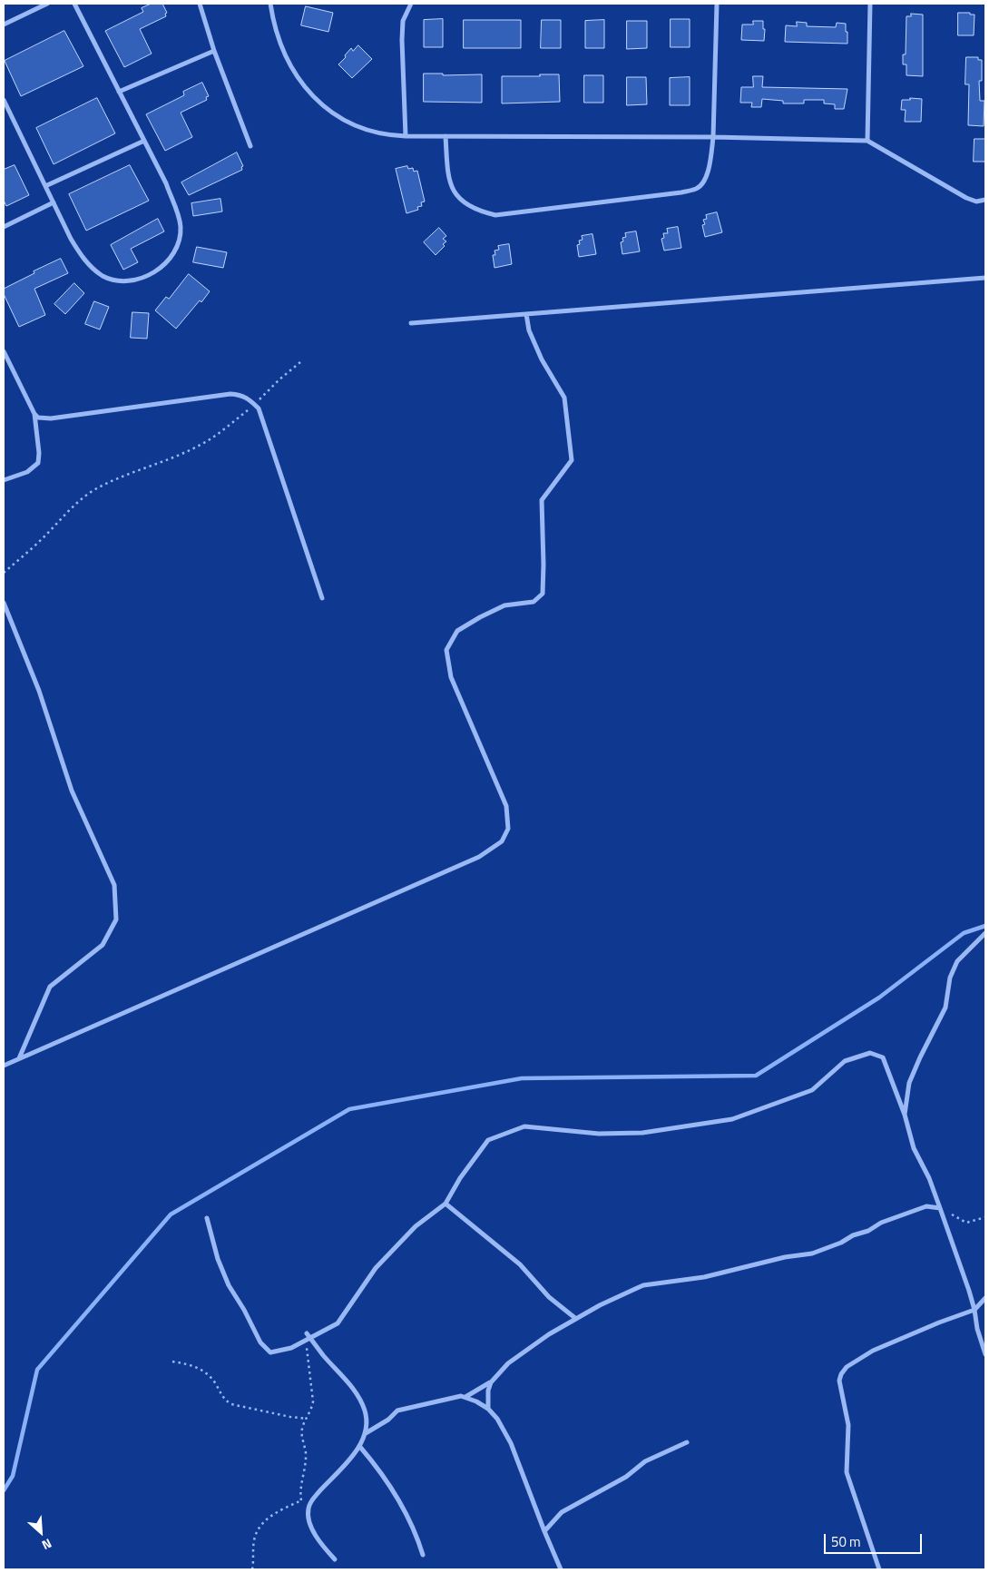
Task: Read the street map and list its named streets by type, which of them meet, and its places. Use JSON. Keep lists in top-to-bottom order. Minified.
{"scale_bar":"50 m","north":"bottom right"}
